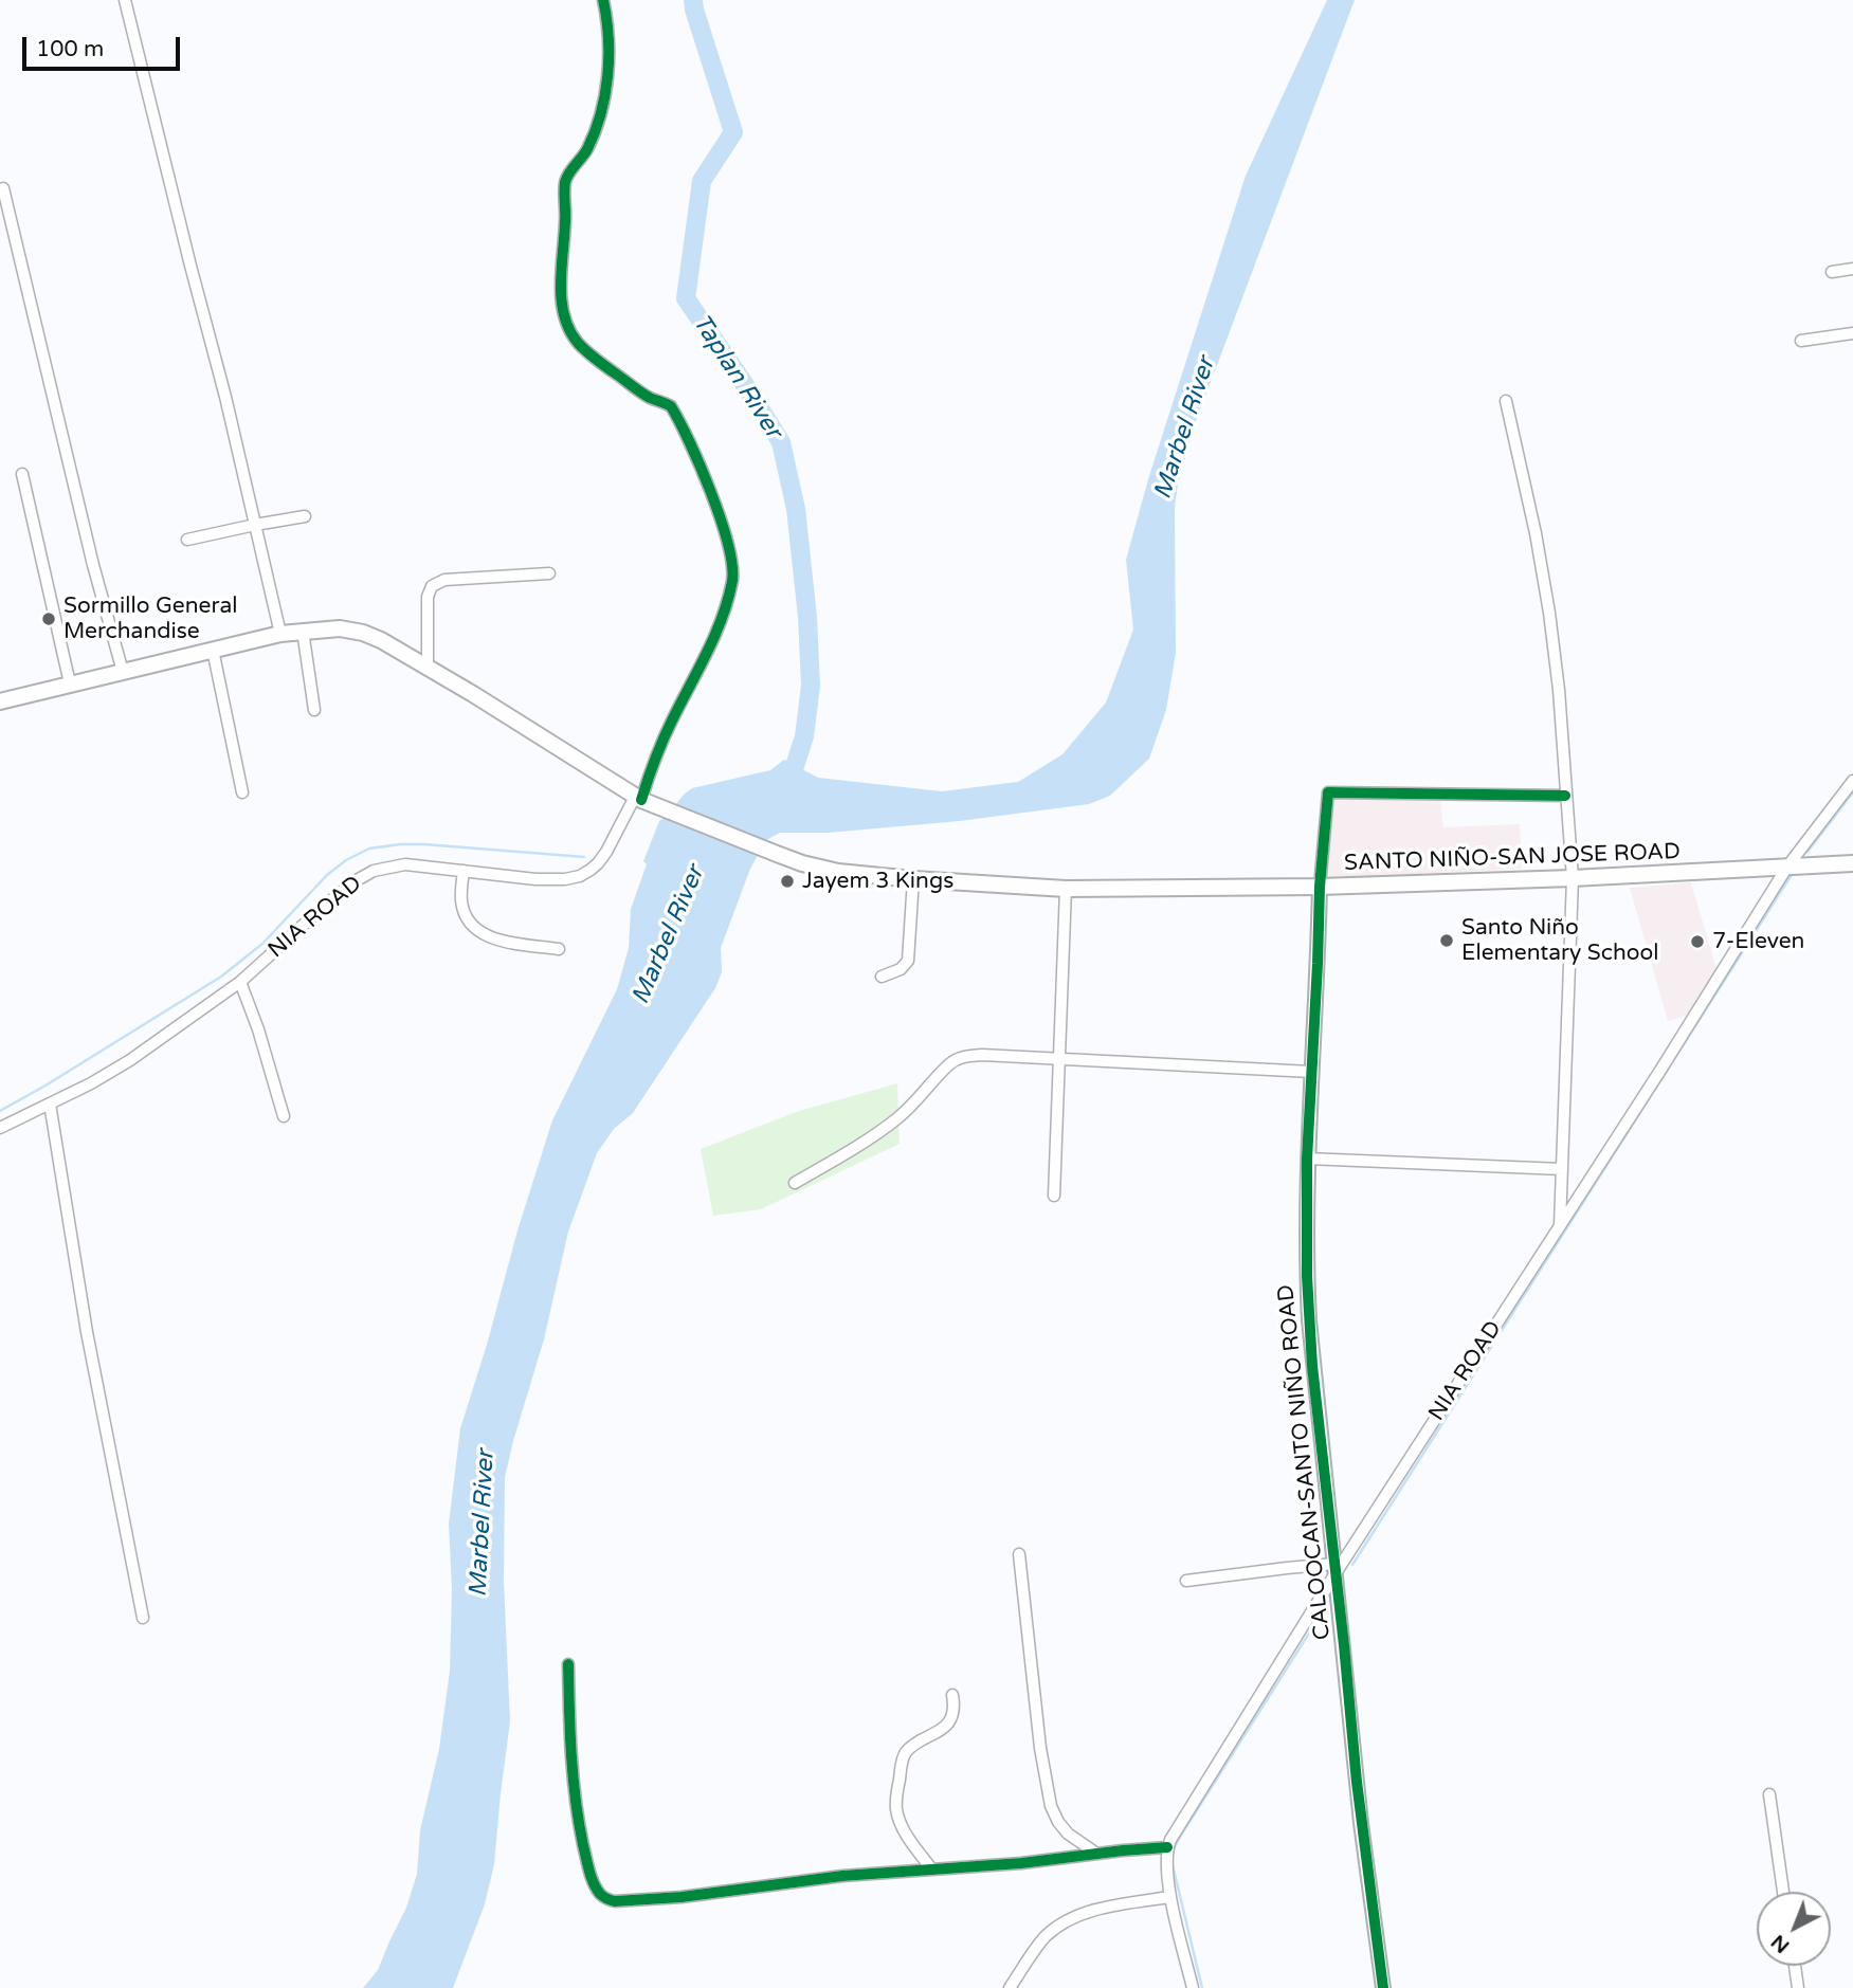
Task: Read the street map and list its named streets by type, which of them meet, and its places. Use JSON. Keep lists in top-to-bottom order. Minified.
{"streets":{"main road":["SANTO NIÑO-SAN JOSE ROAD"],"street":["NIA ROAD","CALOOCAN-SANTO NIÑO ROAD"]},"crossings":[["SANTO NIÑO-SAN JOSE ROAD","NIA ROAD"],["SANTO NIÑO-SAN JOSE ROAD","CALOOCAN-SANTO NIÑO ROAD"],["NIA ROAD","CALOOCAN-SANTO NIÑO ROAD"]],"water":["Taplan River","Marbel River"],"places":["Sormillo General Merchandise","Jayem 3 Kings","Santo Niño Elementary School","7-Eleven"],"scale_bar":"100 m","north":"bottom left"}
